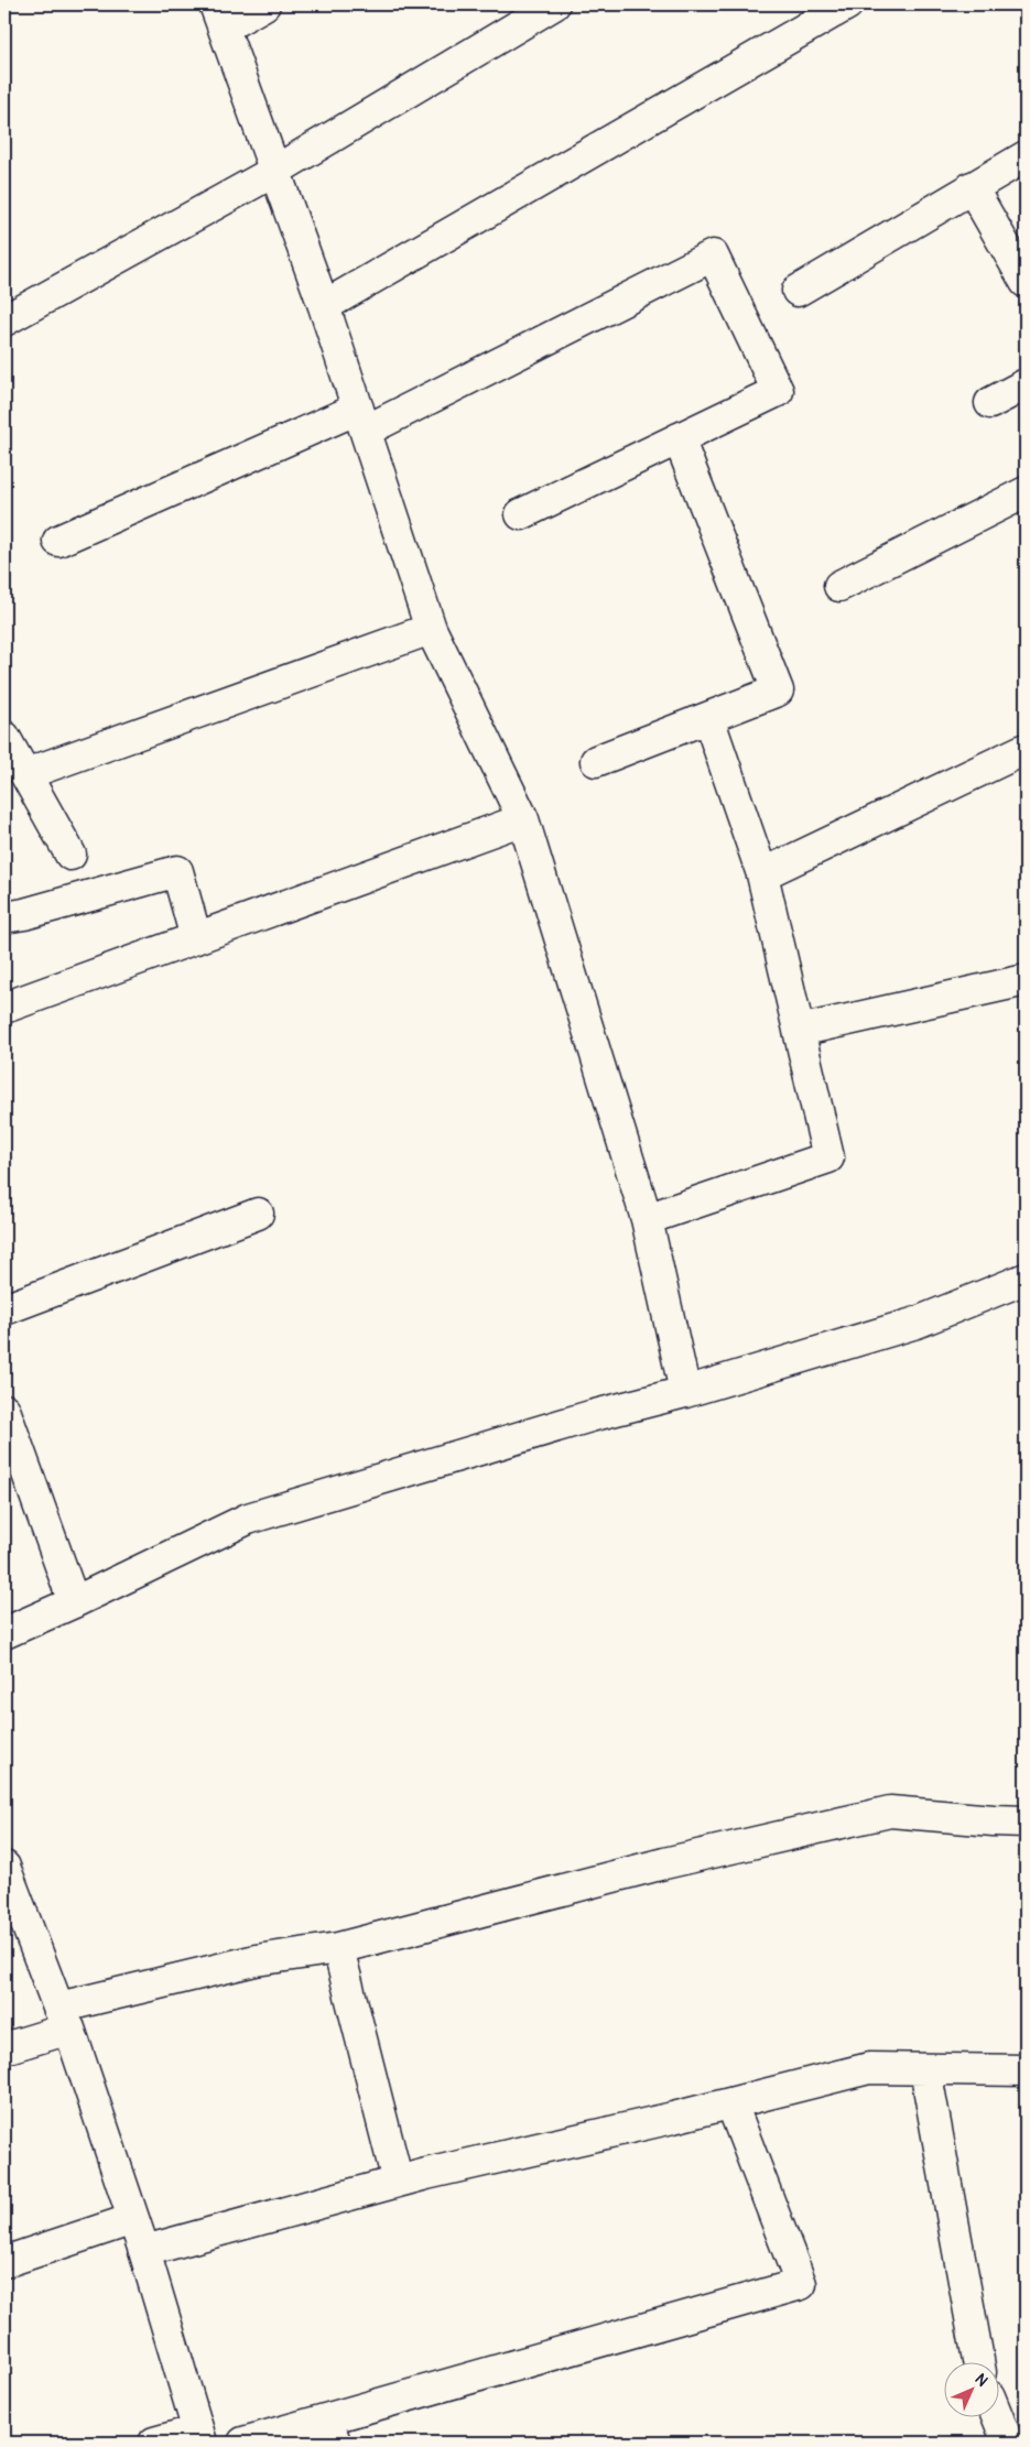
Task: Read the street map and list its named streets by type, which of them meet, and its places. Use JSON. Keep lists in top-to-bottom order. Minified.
{"north":"top right"}
